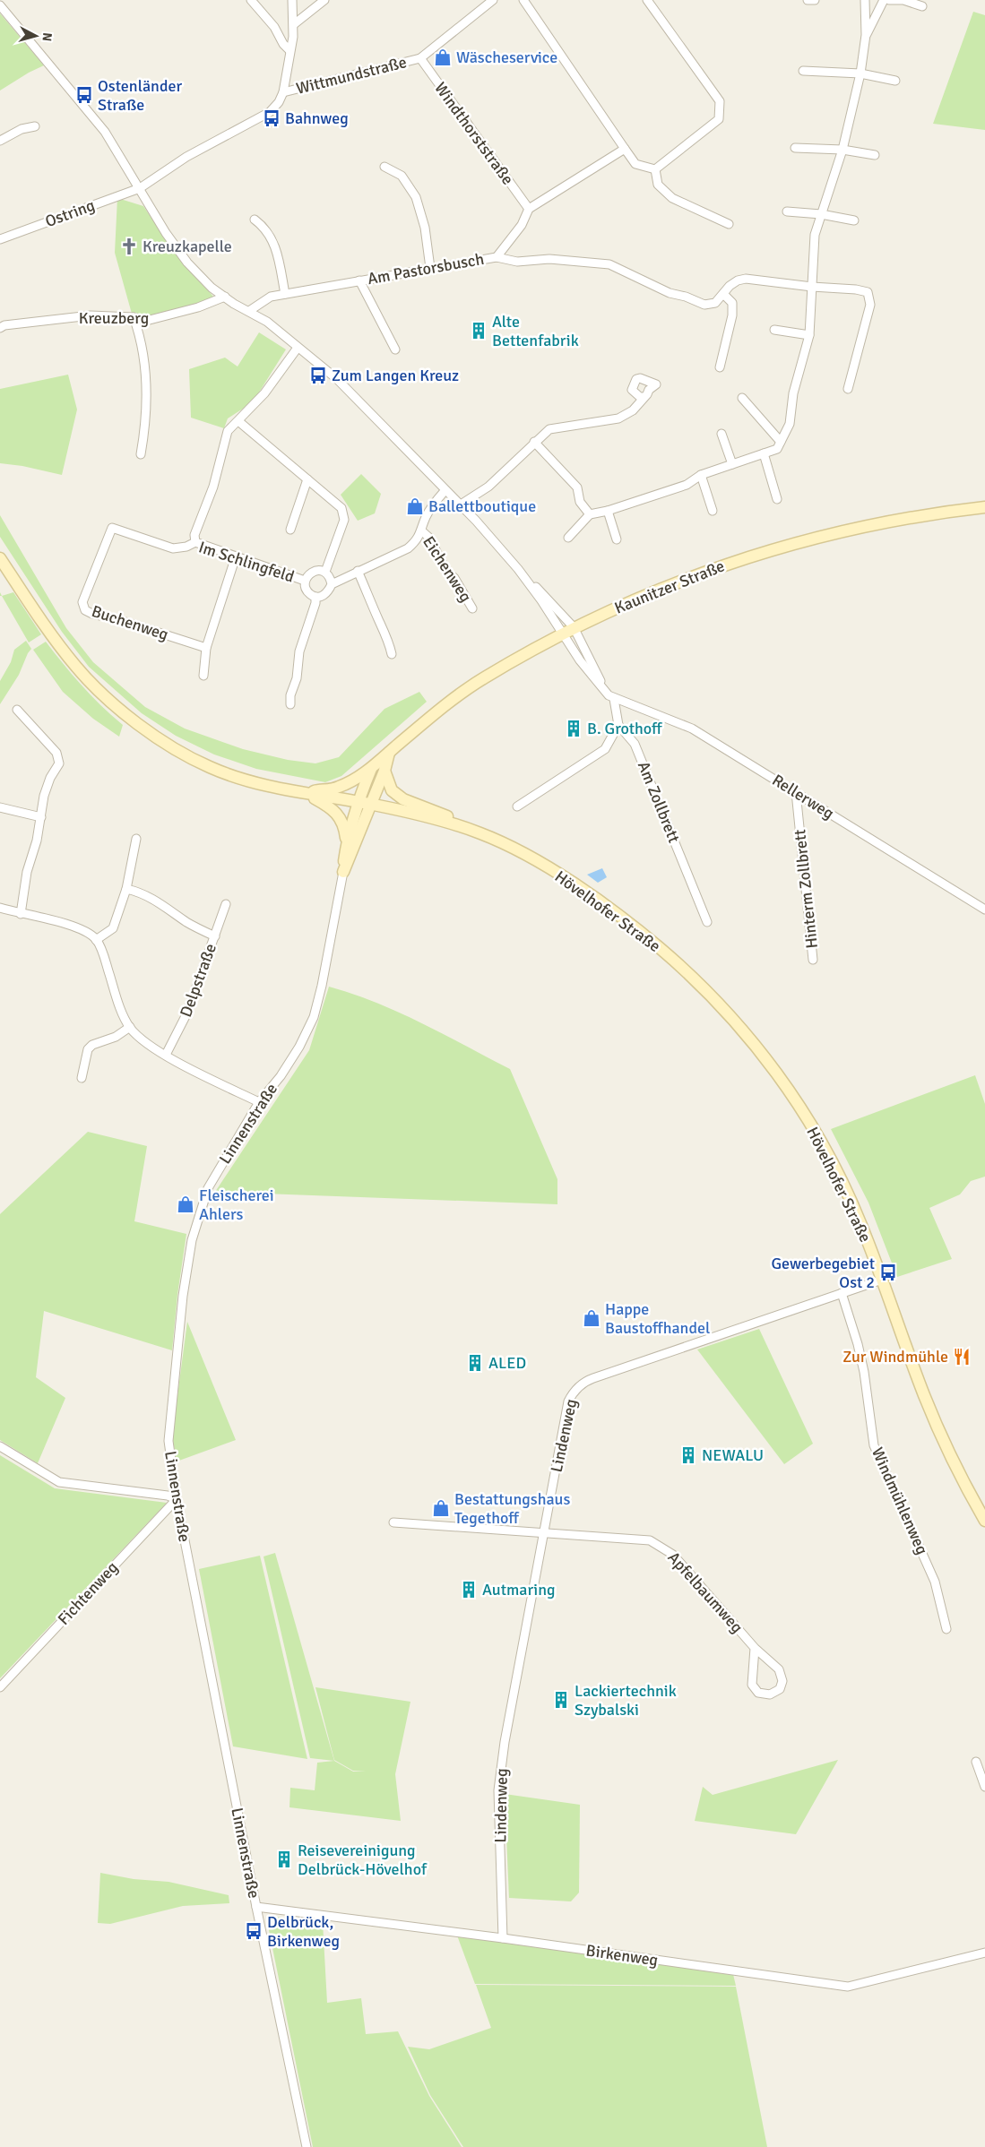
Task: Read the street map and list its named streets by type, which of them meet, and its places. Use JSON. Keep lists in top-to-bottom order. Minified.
{"streets":{"main road":["Kaunitzer Straße","Hövelhofer Straße"],"street":["Wittmundstraße","Windthorststraße","Ostring","Am Pastorsbusch","Kreuzberg","Im Schlingfeld","Eichenweg","Buchenweg","Rellerweg","Am Zollbrett","Hinterm Zollbrett","Delpstraße","Linnenstraße","Lindenweg","Windmühlenweg","Apfelbaumweg","Fichtenweg","Birkenweg"]},"crossings":[["Wittmundstraße","Windthorststraße"],["Wittmundstraße","Ostring"],["Windthorststraße","Am Pastorsbusch"],["Im Schlingfeld","Buchenweg"],["Rellerweg","Hinterm Zollbrett"],["Hövelhofer Straße","Lindenweg"],["Linnenstraße","Fichtenweg"],["Linnenstraße","Birkenweg"],["Lindenweg","Windmühlenweg"],["Lindenweg","Apfelbaumweg"],["Lindenweg","Birkenweg"]],"places":{"shop":["Wäscheservice","Ballettboutique","Fleischerei Ahlers","Happe Baustoffhandel","Bestattungshaus Tegethoff"],"bus stop":["Ostenländer Straße","Bahnweg","Zum Langen Kreuz","Gewerbegebiet Ost 2","Delbrück, Birkenweg"],"church":["Kreuzkapelle"],"building":["Alte Bettenfabrik","B. Grothoff","ALED","NEWALU","Autmaring","Lackiertechnik Szybalski","Reisevereinigung Delbrück-Hövelhof"],"restaurant":["Zur Windmühle"]},"north":"right"}
